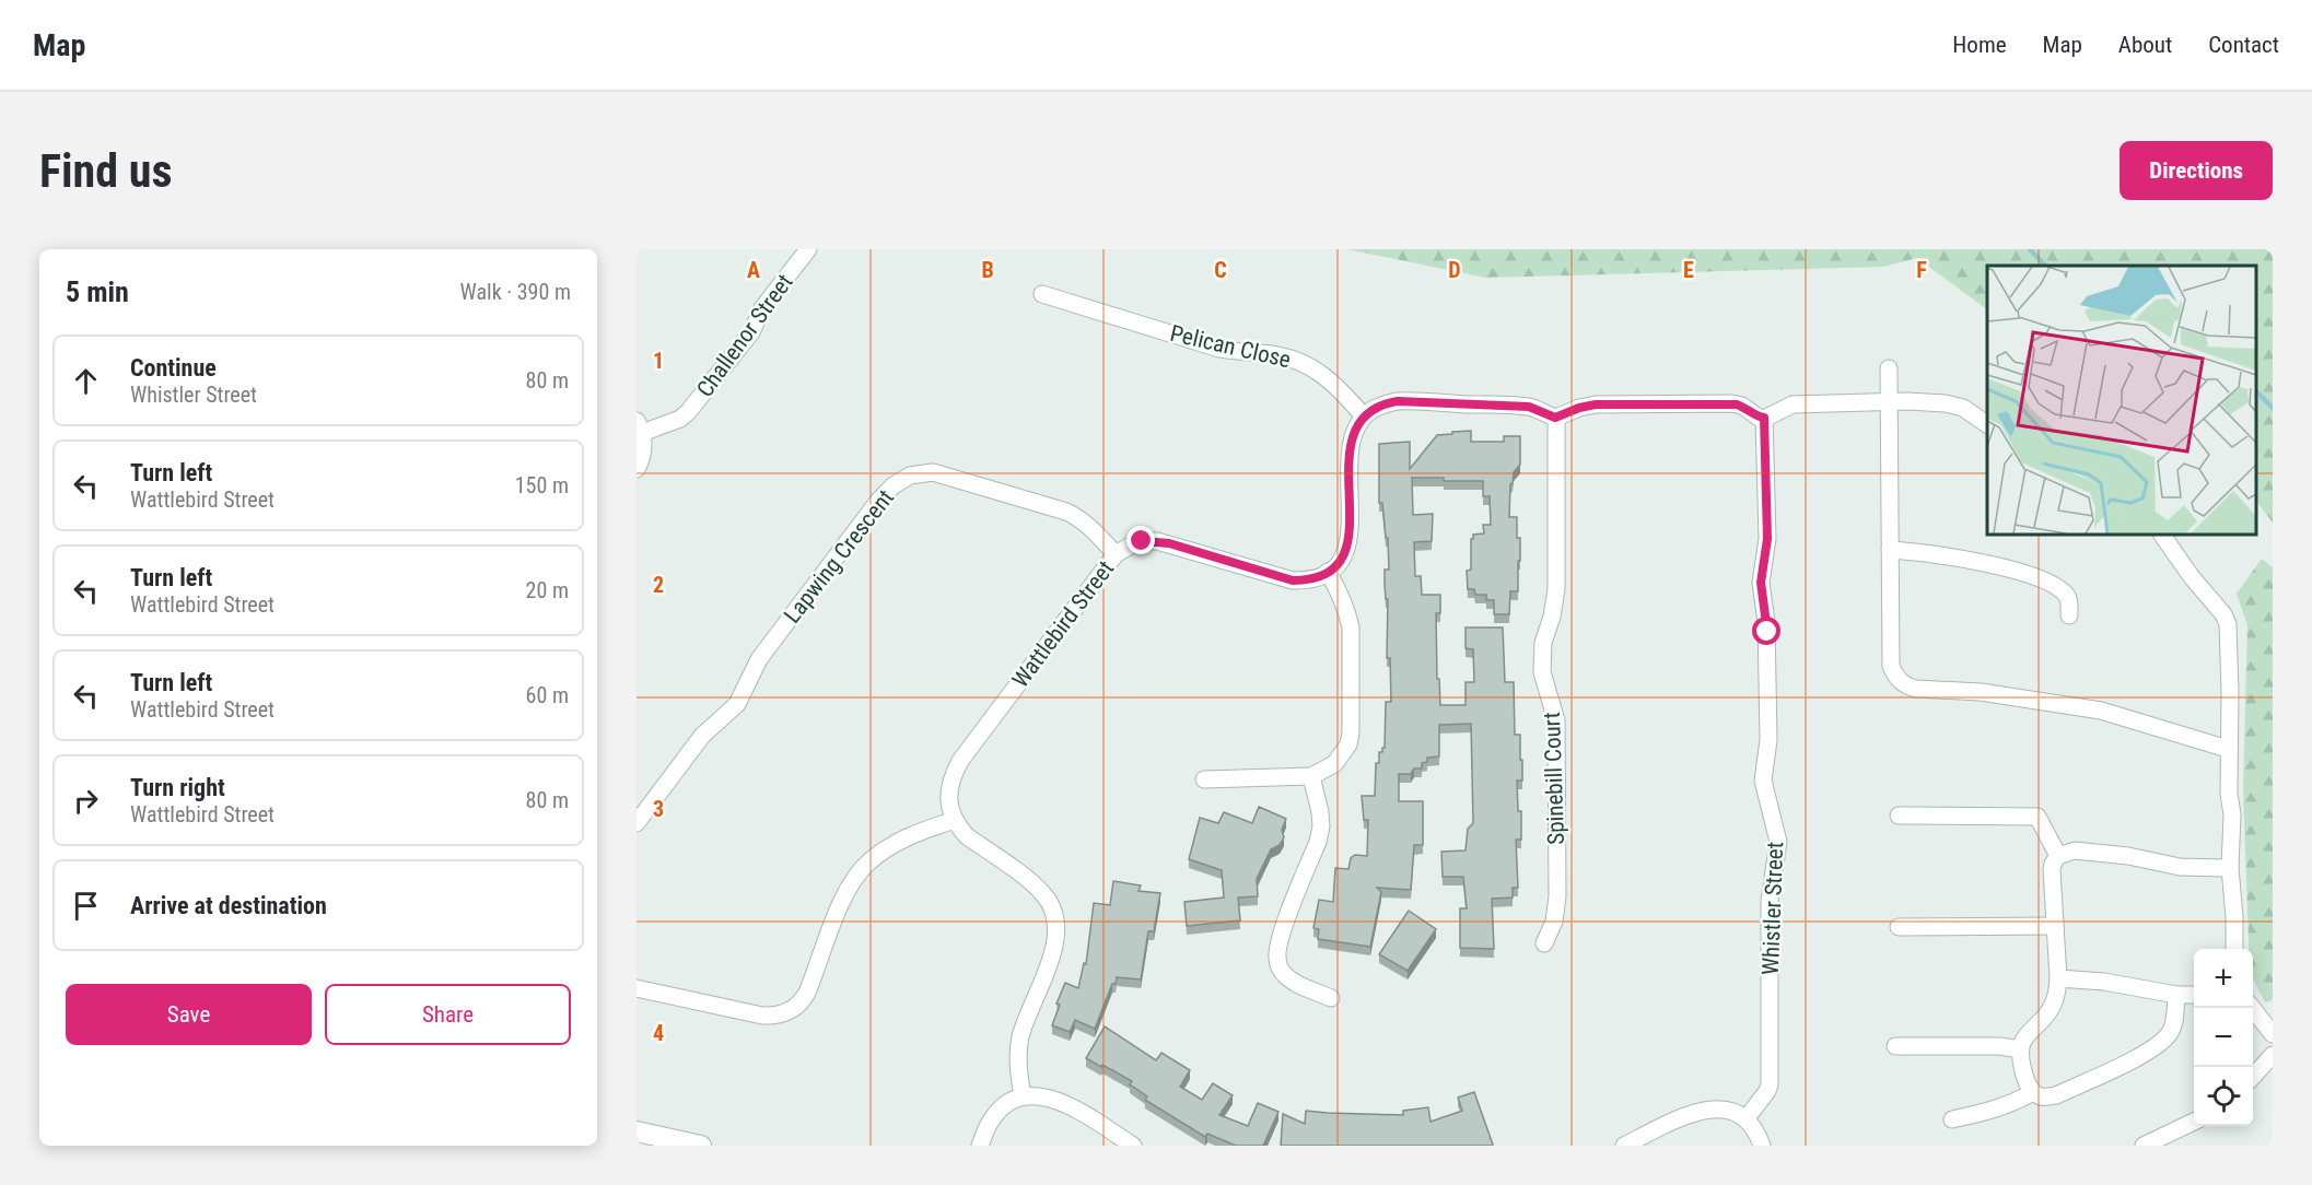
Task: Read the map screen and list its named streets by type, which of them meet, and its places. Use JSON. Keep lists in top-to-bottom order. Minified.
{"streets":{"street":["Challenor Street","Pelican Close","Lapwing Crescent","Wattlebird Street","Spinebill Court","Whistler Street"]},"crossings":[["Lapwing Crescent","Wattlebird Street"]],"page":{"header":"Map","nav":["Home","Map","About","Contact"],"buttons":["Directions",["Save","Share"]],"title":"Find us","heading":["5 min","Walk · 390 m"],"list":[["Continue","Whistler Street","80 m"],["Turn left","Wattlebird Street","150 m"],["Turn left","Wattlebird Street","20 m"],["Turn left","Wattlebird Street","60 m"],["Turn right","Wattlebird Street","80 m"],"Arrive at destination"],"map_buttons":["+","−"]},"grid":{"columns":["A","B","C","D","E","F"],"rows":["1","2","3","4"]}}
